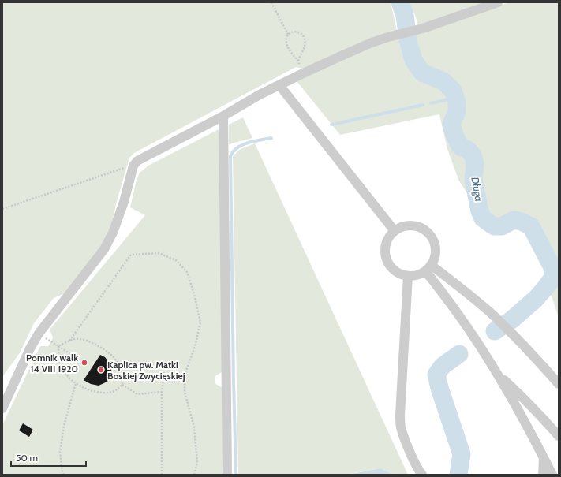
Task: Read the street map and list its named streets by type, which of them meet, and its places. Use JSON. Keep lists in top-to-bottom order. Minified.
{"water":["Długa"],"places":["Pomnik walk 14 VIII 1920","Kaplica pw. Matki Boskiej Zwycięskiej"],"scale_bar":"50 m"}
